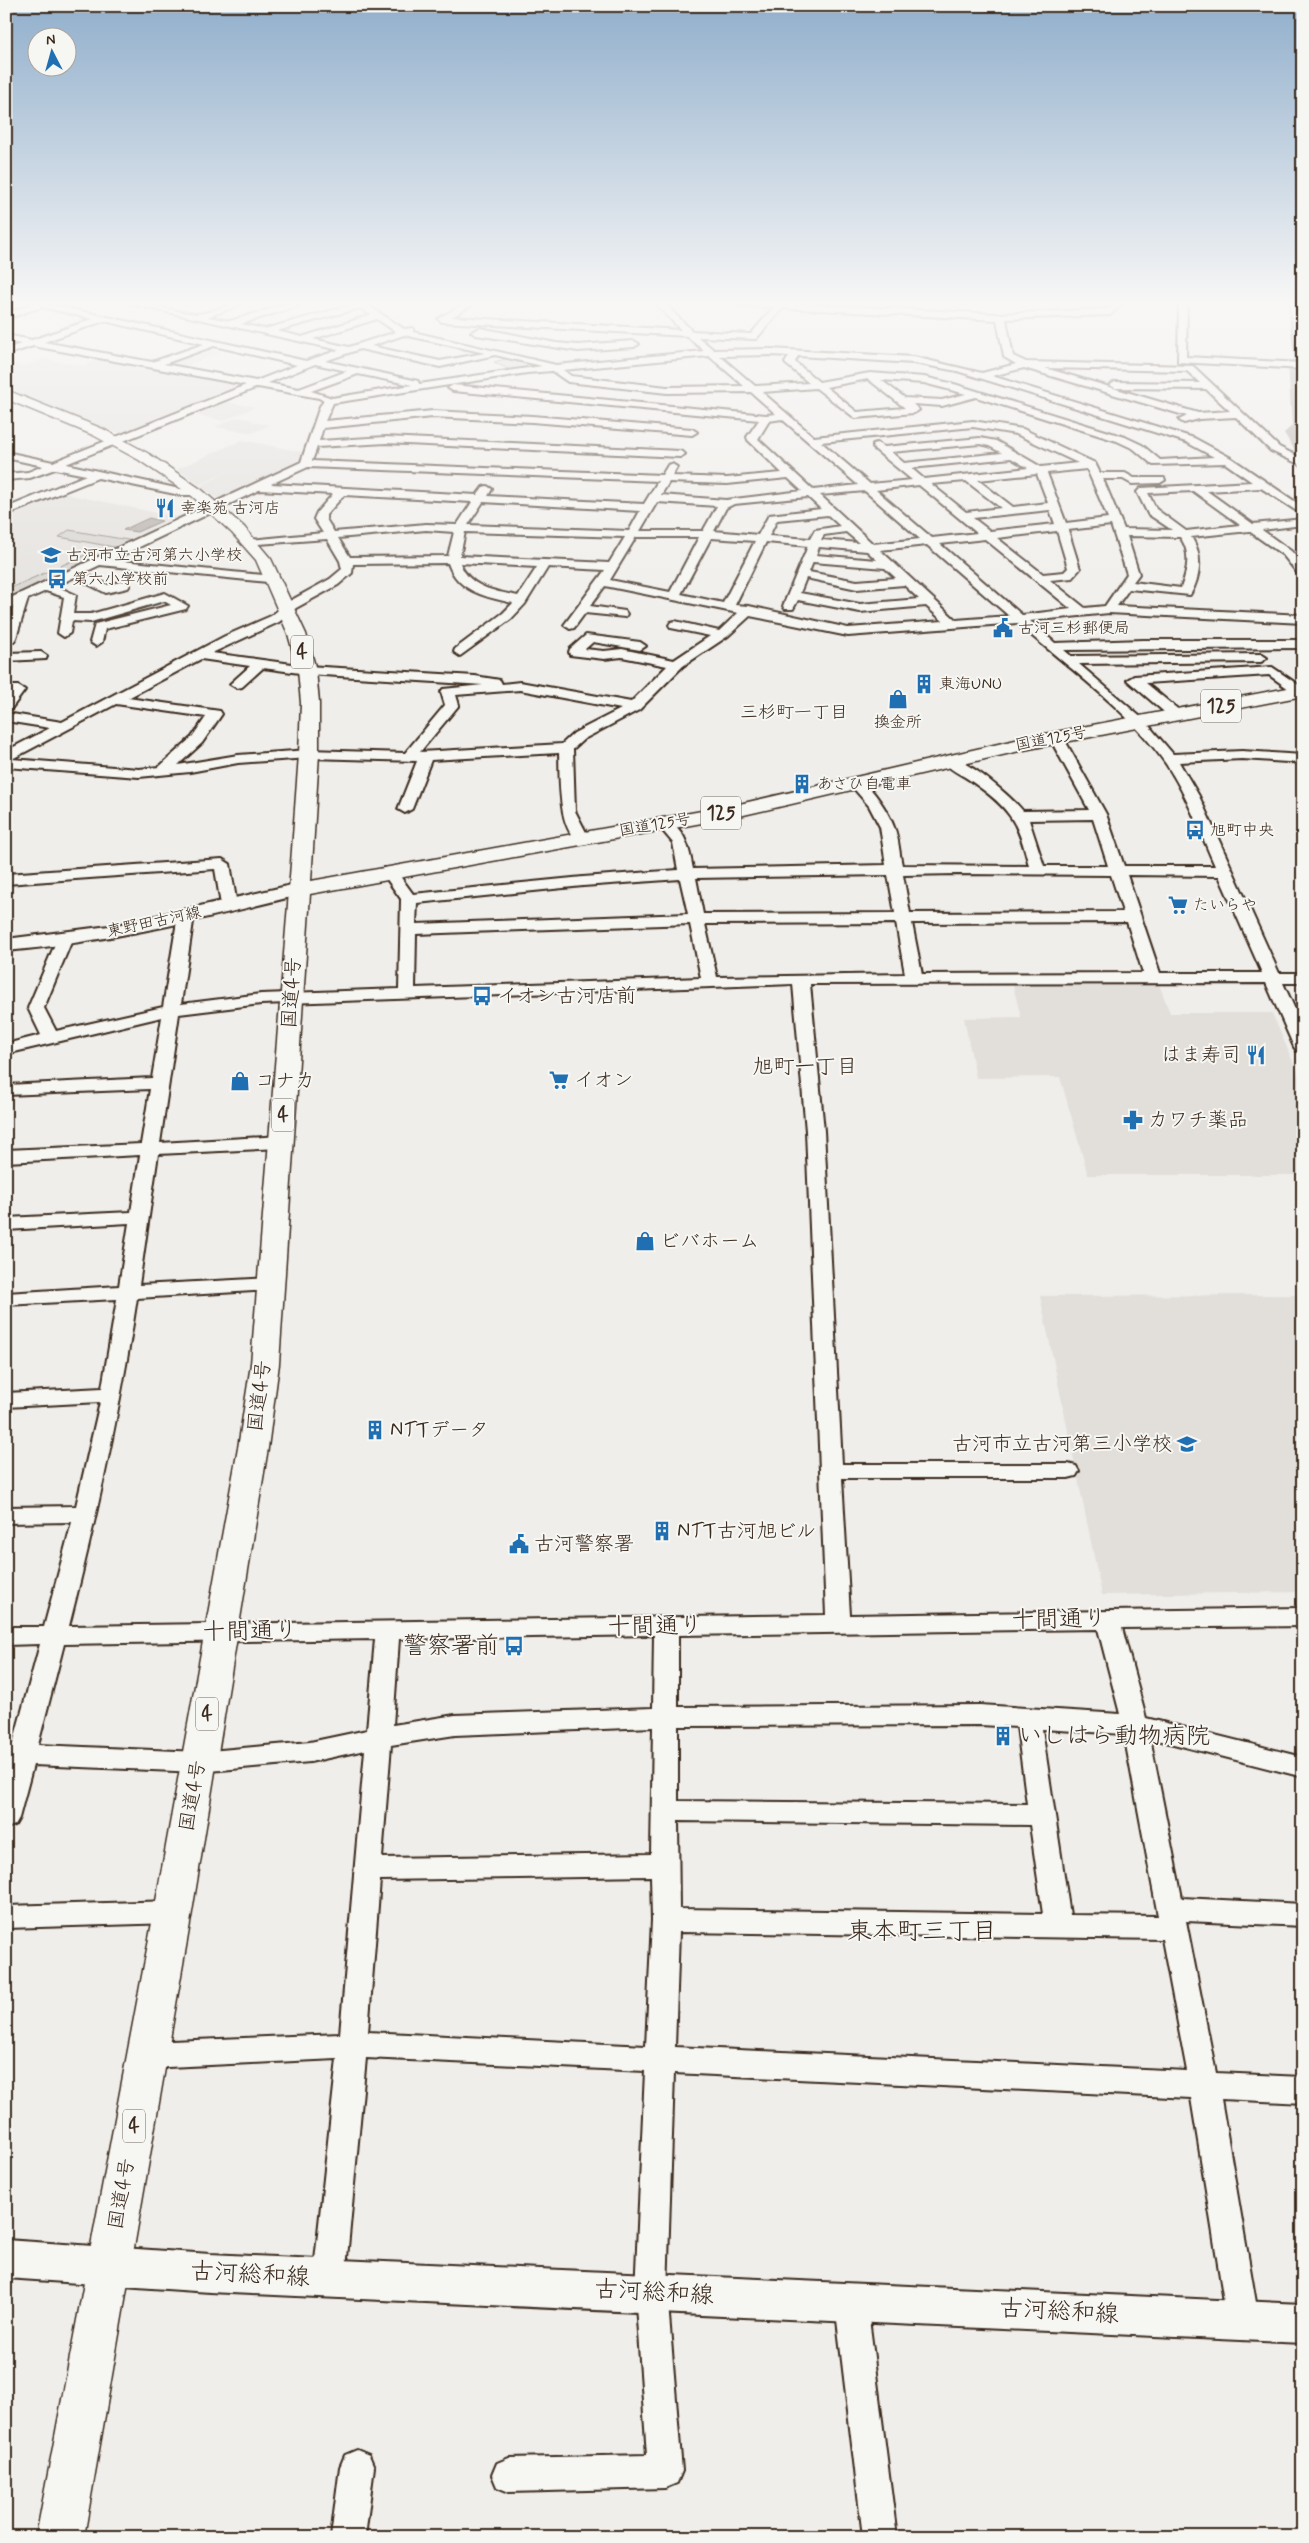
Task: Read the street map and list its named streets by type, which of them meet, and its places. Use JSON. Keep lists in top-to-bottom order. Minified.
{"streets":{"highway":["4","125","国道125号","国道4号"],"main road":["東野田古河線","古河総和線"],"street":["十間通り"]},"crossings":[["国道125号","東野田古河線"],["国道125号","国道4号"],["東野田古河線","国道4号"],["国道4号","十間通り"],["国道4号","古河総和線"]],"districts":["三杉町一丁目","旭町一丁目","東本町三丁目"],"places":{"restaurant":["幸楽苑 古河店","はま寿司"],"school or university":["古河市立古河第六小学校","古河市立古河第三小学校"],"bus stop":["第六小学校前","旭町中央","イオン古河店前","警察署前"],"public building":["古河三杉郵便局","古河警察署"],"building":["東海UNU","あさひ自電車","NTTデータ","NTT古河旭ビル","いしはら動物病院"],"shop":["換金所","コナカ","ビバホーム"],"supermarket":["たいらや","イオン"],"pharmacy":["カワチ薬品"]},"north":"top"}
